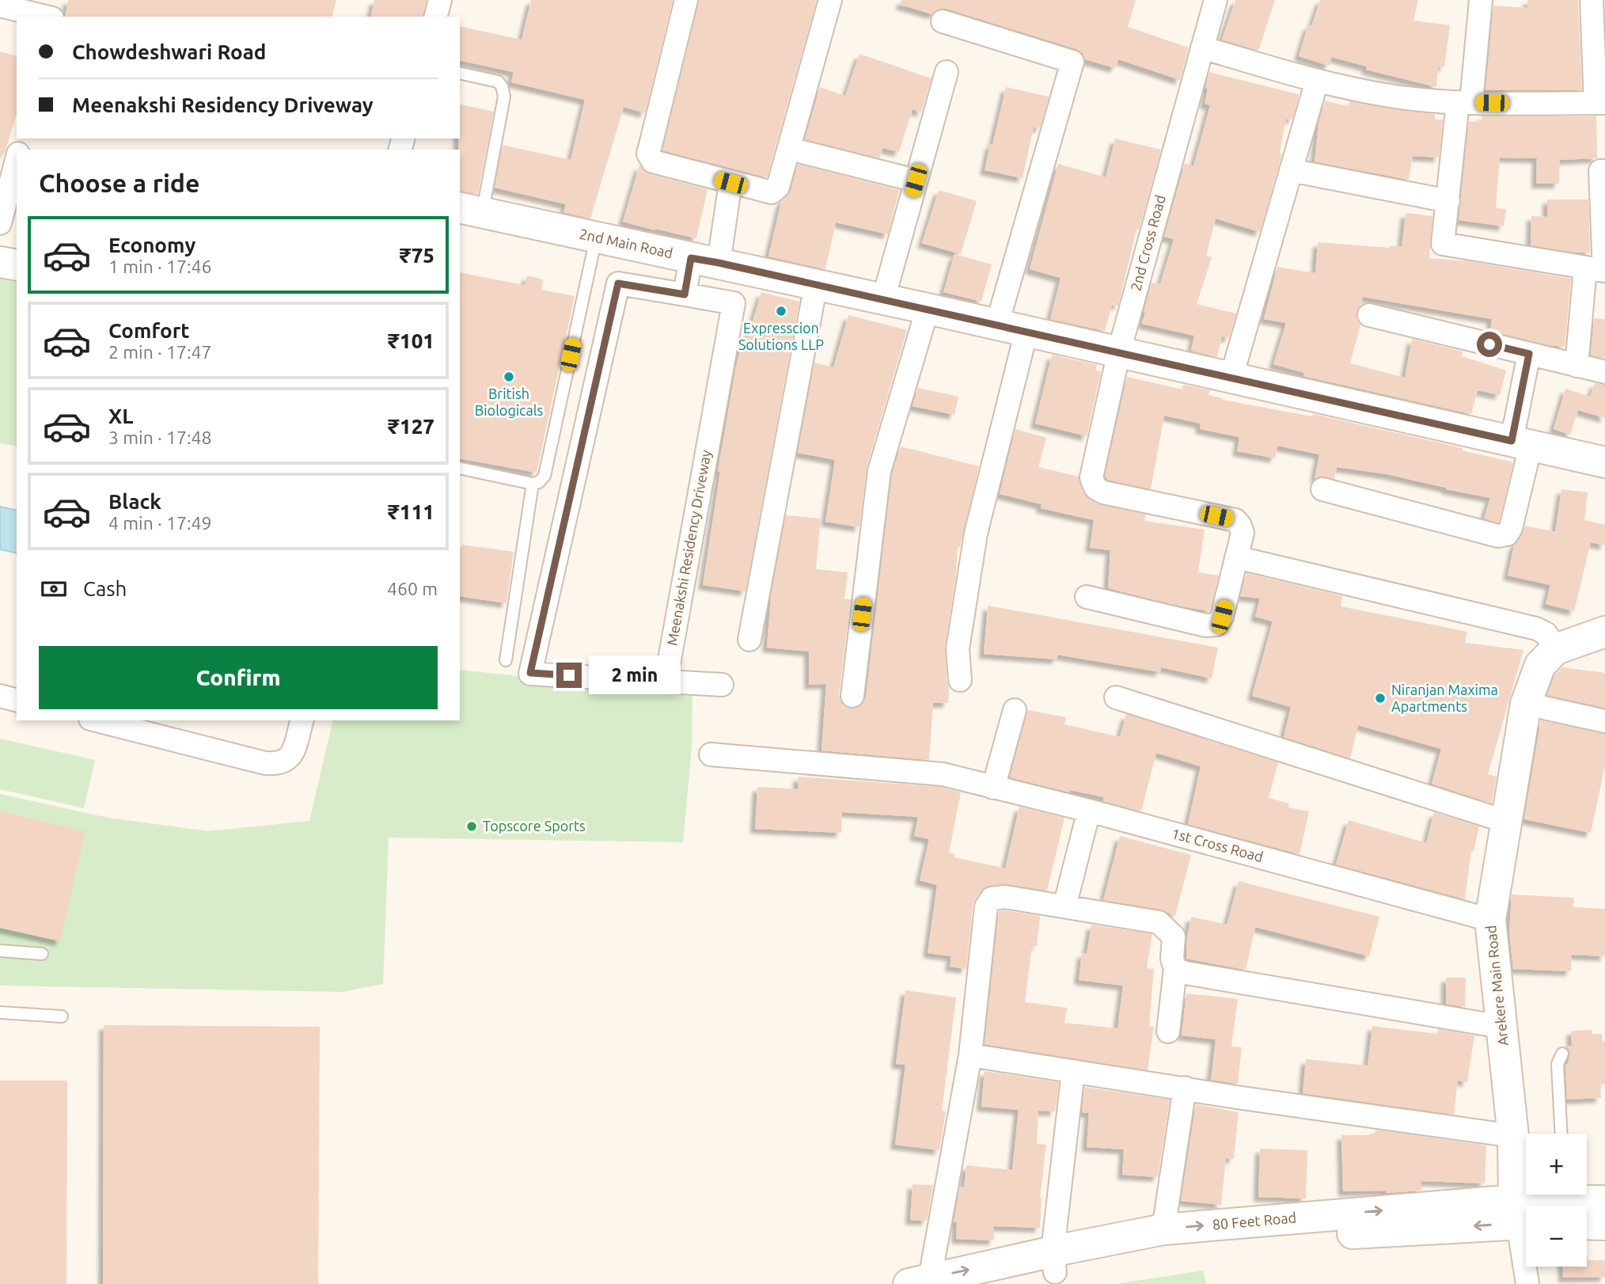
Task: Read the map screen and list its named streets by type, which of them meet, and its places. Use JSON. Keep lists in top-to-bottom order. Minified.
{"streets":{"street":["2nd Cross Road","2nd Main Road","Meenakshi Residency Driveway","1st Cross Road","Arekere Main Road","80 Feet Road"]},"crossings":[["2nd Cross Road","2nd Main Road"],["1st Cross Road","Arekere Main Road"],["Arekere Main Road","80 Feet Road"]],"places":["Expresscion Solutions LLP","British Biologicals","Niranjan Maxima Apartments","Topscore Sports"],"page":{"banner":["Chowdeshwari Road","Meenakshi Residency Driveway"],"heading":"Choose a ride","list":[{"name":"Economy","note":"1 min · 17:46","value":"₹75"},{"name":"Comfort","note":"2 min · 17:47","value":"₹101"},{"name":"XL","note":"3 min · 17:48","value":"₹127"},{"name":"Black","note":"4 min · 17:49","value":"₹111"}],"pay":["Cash","460 m"],"buttons":"Confirm","bubble":"2 min","map_buttons":["+","−"]}}
